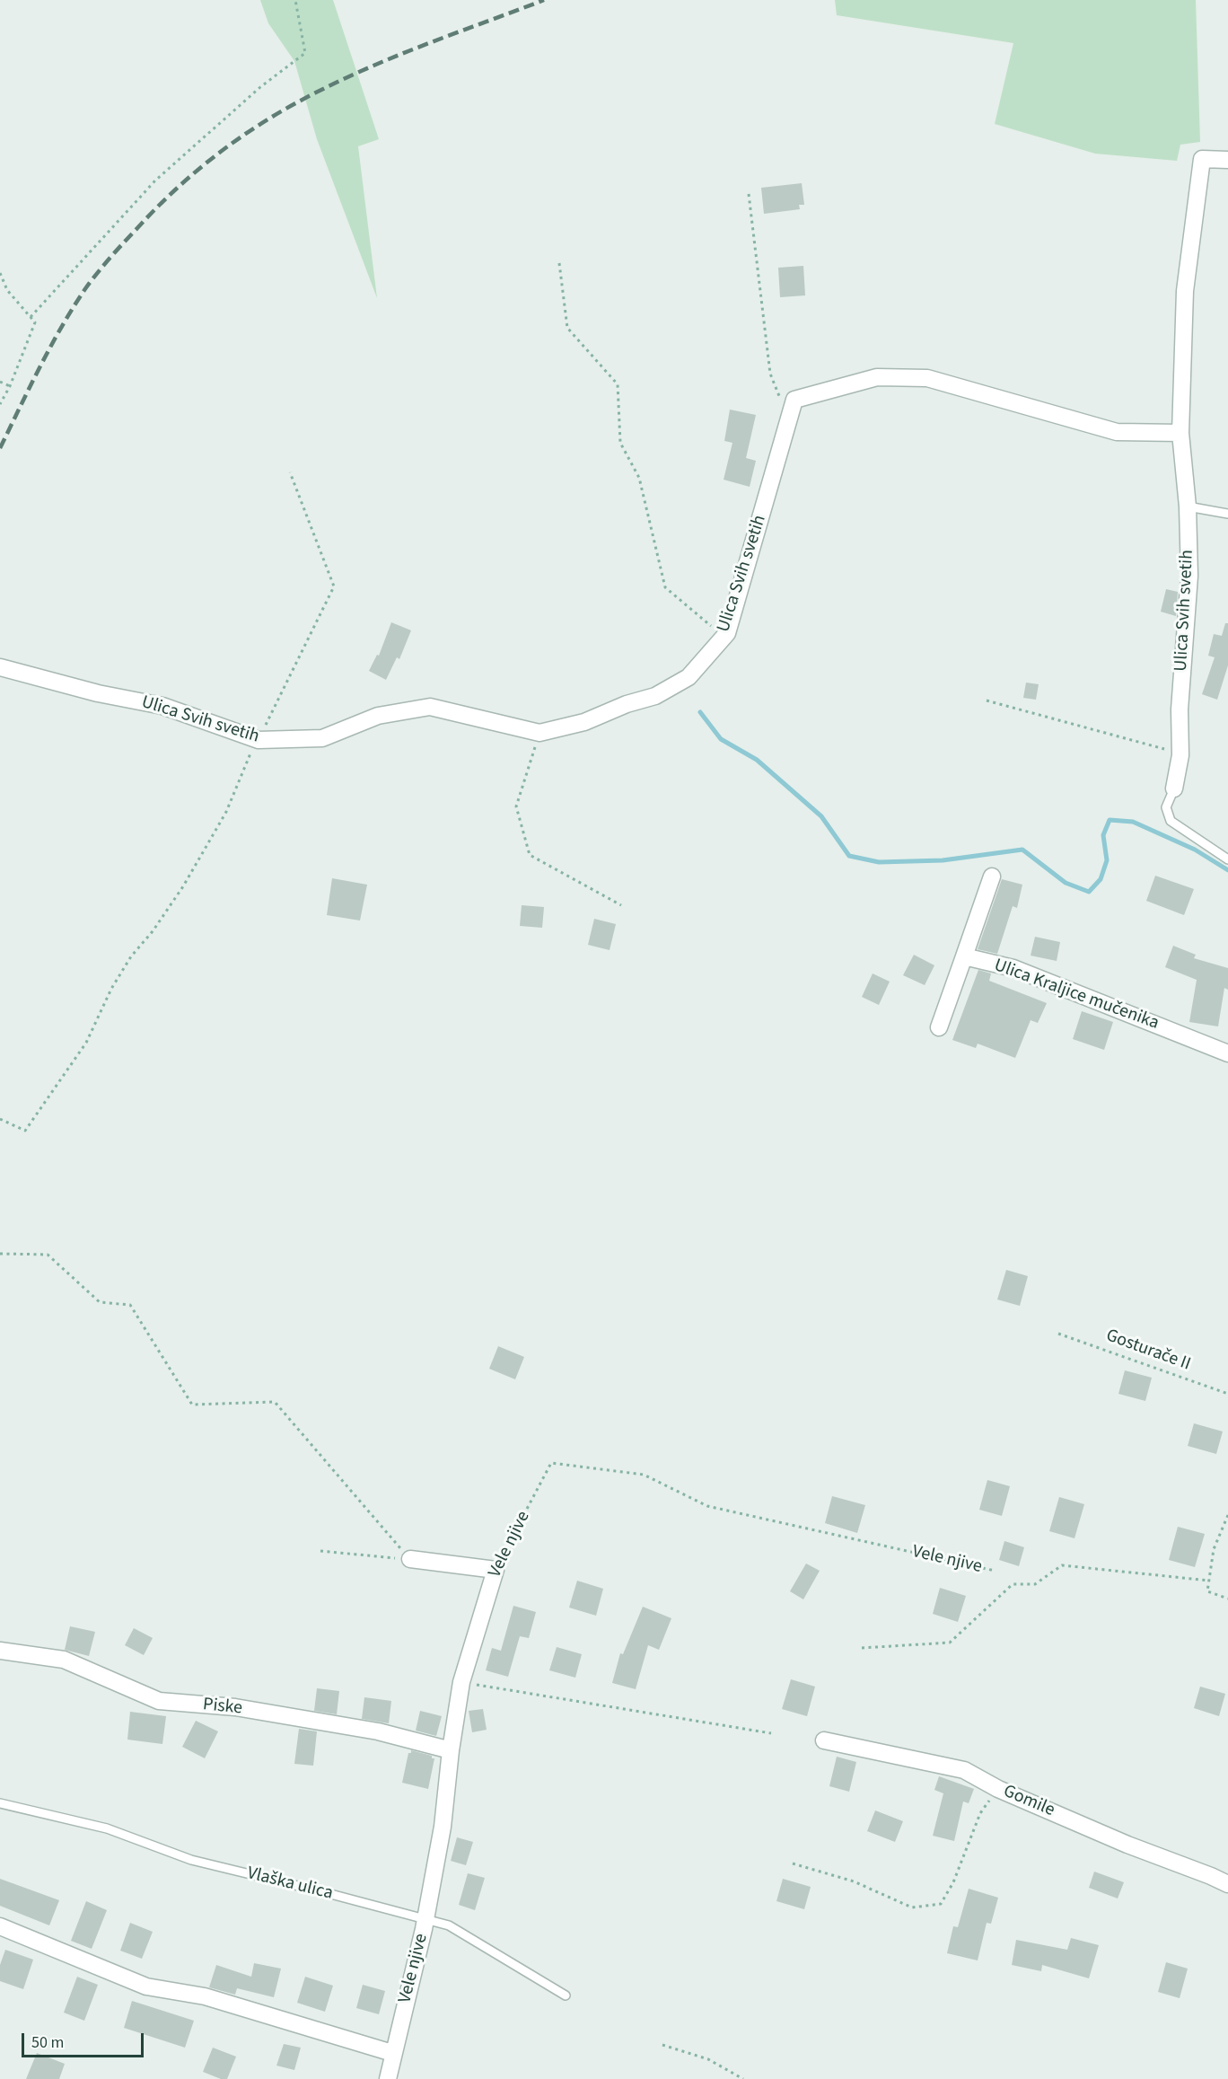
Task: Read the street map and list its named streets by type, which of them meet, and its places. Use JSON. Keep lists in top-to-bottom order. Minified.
{"streets":{"street":["Ulica Svih svetih","Ulica Kraljice mučenika","Vele njive","Piske","Gomile"],"lane":["Vlaška ulica"],"path":["Gosturače II"]},"crossings":[["Vele njive","Piske"],["Vele njive","Vlaška ulica"]],"scale_bar":"50 m"}
